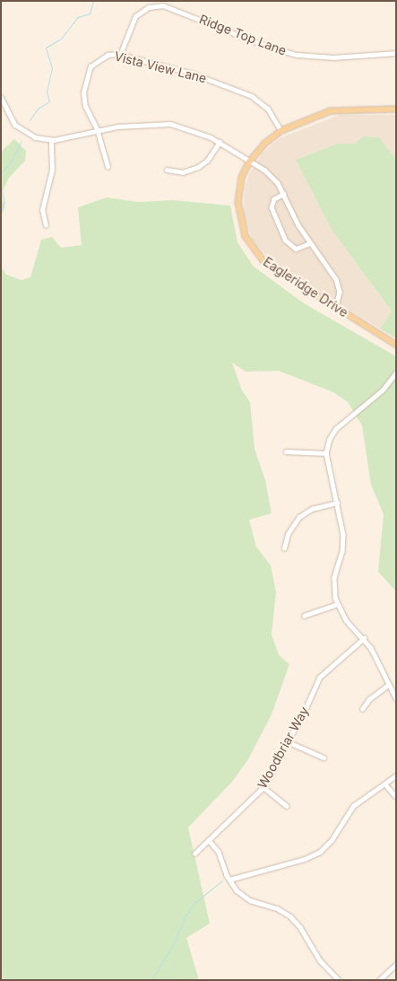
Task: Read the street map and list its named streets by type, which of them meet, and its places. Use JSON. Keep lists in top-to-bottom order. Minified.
{"streets":{"main road":["Eagleridge Drive"],"street":["Ridge Top Lane","Vista View Lane","Woodbriar Way"]},"crossings":[["Ridge Top Lane","Vista View Lane"],["Vista View Lane","Eagleridge Drive"]]}
